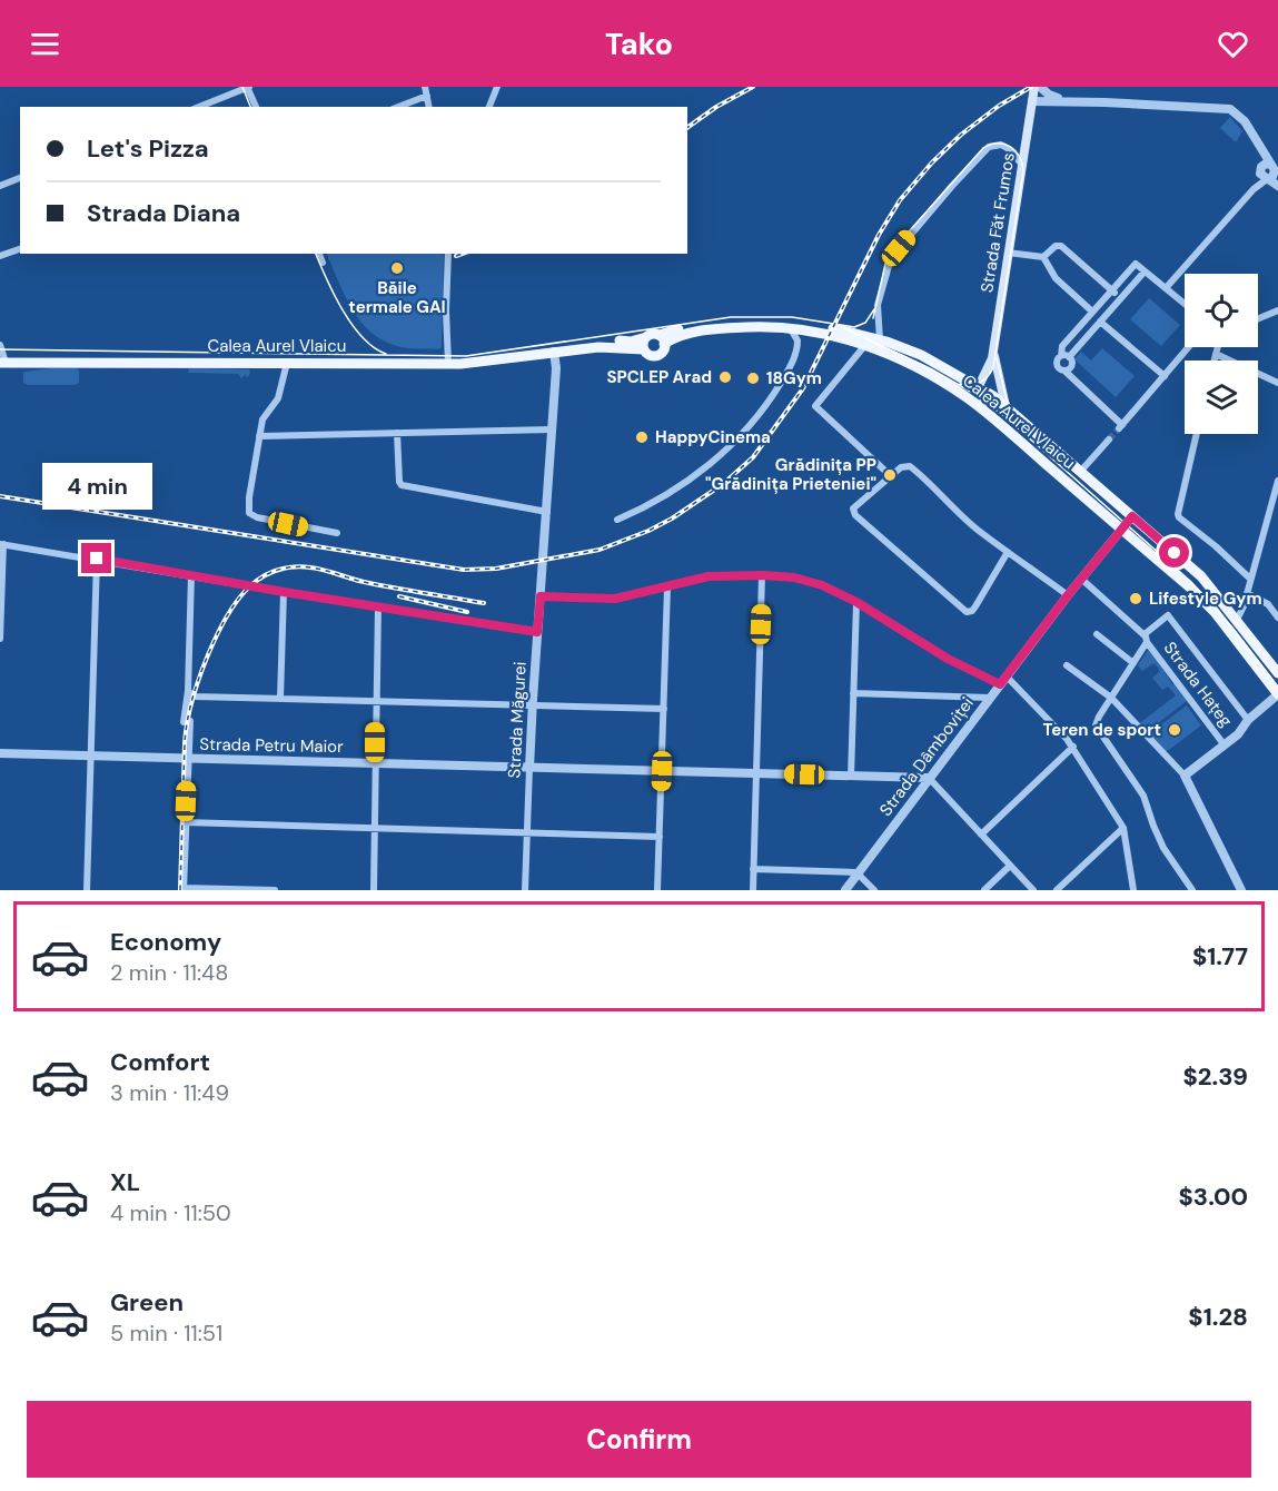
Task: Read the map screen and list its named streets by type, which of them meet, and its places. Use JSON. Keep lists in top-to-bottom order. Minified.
{"streets":{"main road":["Strada Făt Frumos","Calea Aurel Vlaicu"],"street":["Strada Hațeg","Strada Măgurei","Strada Petru Maior","Strada Dâmboviței"]},"crossings":[["Strada Făt Frumos","Calea Aurel Vlaicu"],["Calea Aurel Vlaicu","Strada Hațeg"],["Calea Aurel Vlaicu","Strada Măgurei"],["Calea Aurel Vlaicu","Strada Dâmboviței"],["Strada Hațeg","Strada Dâmboviței"],["Strada Măgurei","Strada Petru Maior"],["Strada Petru Maior","Strada Dâmboviței"]],"places":["Băile termale GAI","SPCLEP Arad","18Gym","HappyCinema","Grădinița PP \"Grădinița Prieteniei\"","Lifestyle Gym","Teren de sport"],"page":{"header":"Tako","banner":["Let's Pizza","Strada Diana"],"bubble":"4 min","list":[{"name":"Economy","note":"2 min · 11:48","value":"$1.77"},{"name":"Comfort","note":"3 min · 11:49","value":"$2.39"},{"name":"XL","note":"4 min · 11:50","value":"$3.00"},{"name":"Green","note":"5 min · 11:51","value":"$1.28"}],"buttons":"Confirm"}}
